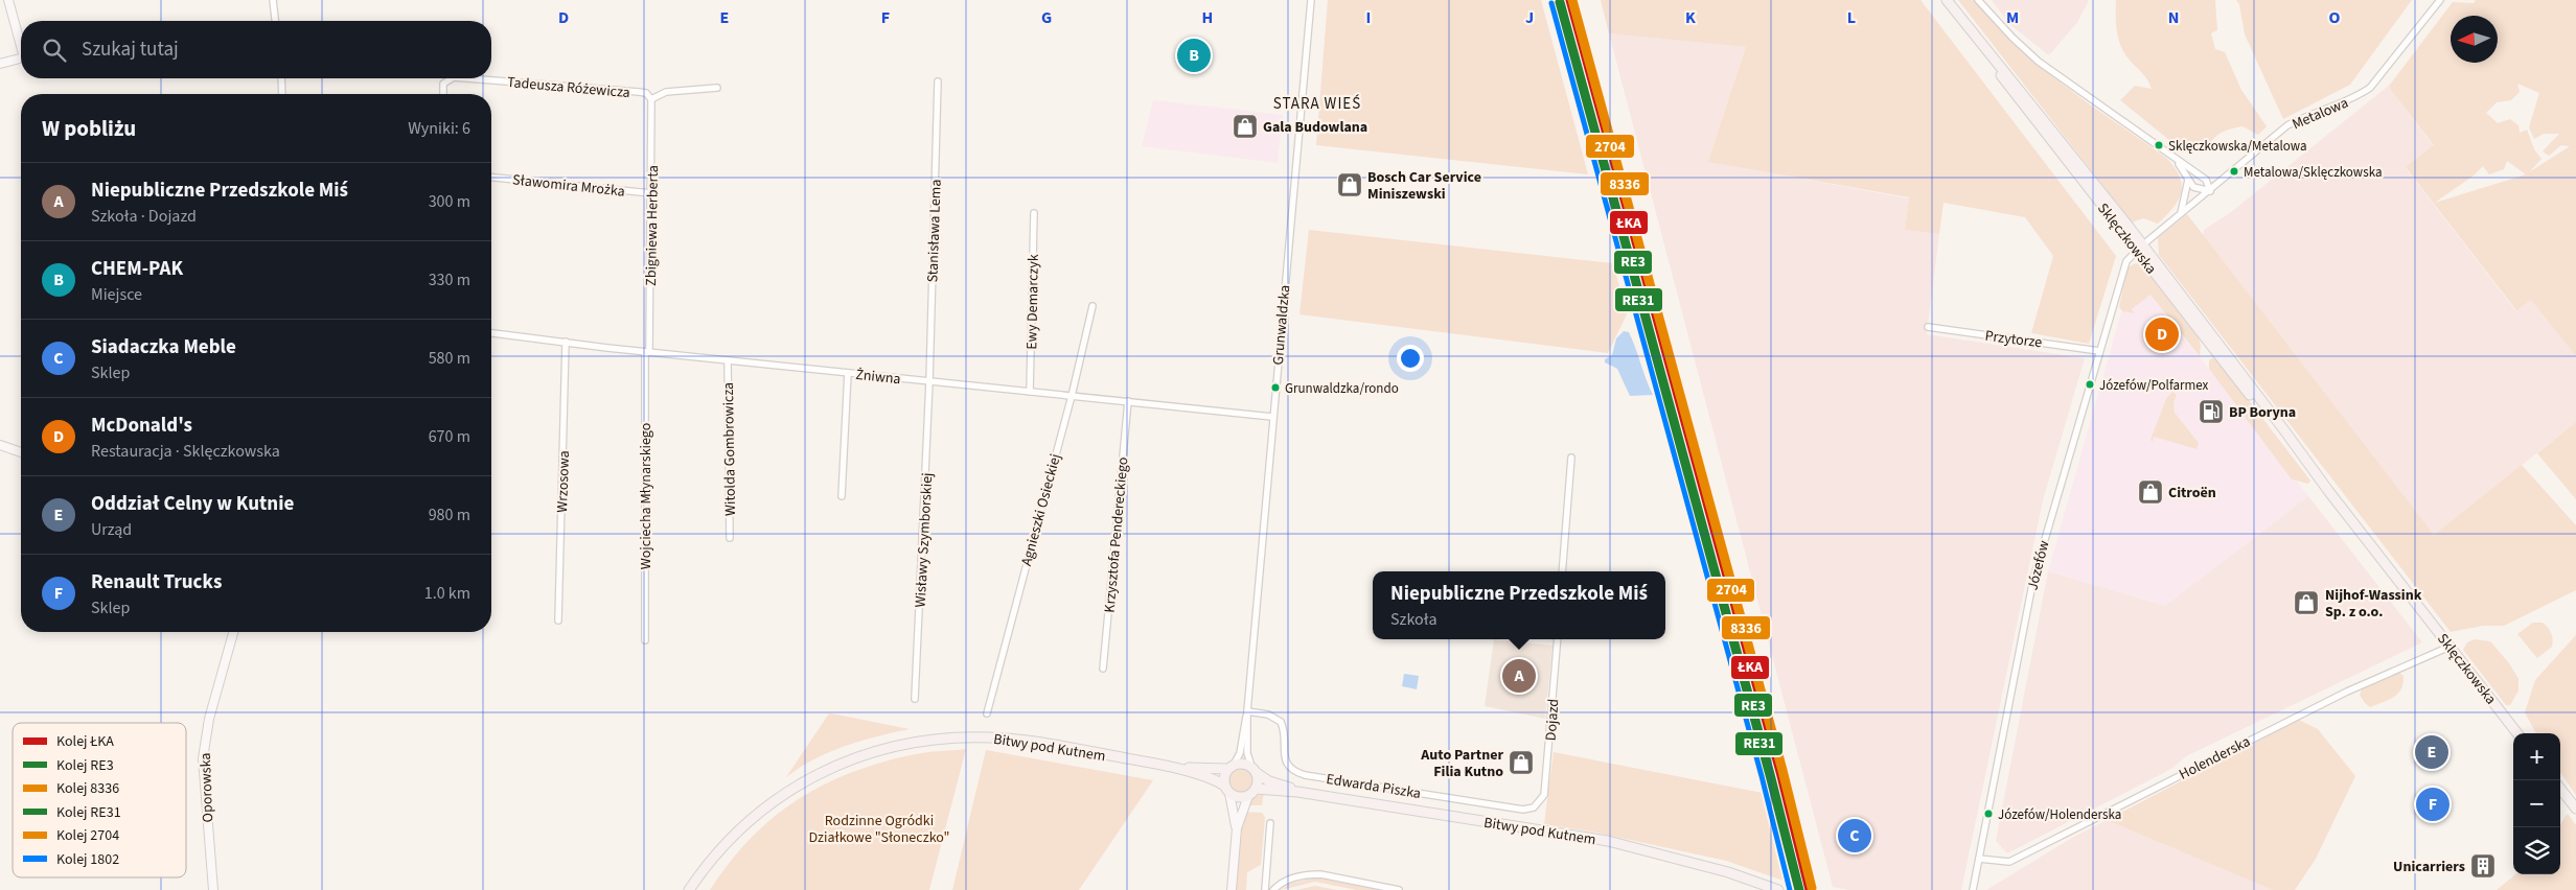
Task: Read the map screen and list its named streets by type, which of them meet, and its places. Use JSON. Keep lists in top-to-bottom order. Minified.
{"streets":{"main road":["Sklęczkowska","Bitwy pod Kutnem"],"street":["Tadeusza Różewicza","Metalowa","Sławomira Mrożka","Zbigniewa Herberta","Stanisława Lema","Ewy Demarczyk","Grunwaldzka","Przytorze","Żniwna","Witolda Gombrowicza","Wrzosowa","Wojciecha Młynarskiego","Agnieszki Osieckiej","Krzysztofa Pendereckiego","Wisławy Szymborskiej","Józefów","Dojazd","Holenderska","Edwarda Piszka","Oporowska"]},"crossings":[["Tadeusza Różewicza","Zbigniewa Herberta"],["Metalowa","Sklęczkowska"],["Metalowa","Józefów"],["Sławomira Mrożka","Zbigniewa Herberta"],["Zbigniewa Herberta","Żniwna"],["Zbigniewa Herberta","Wojciecha Młynarskiego"],["Stanisława Lema","Żniwna"],["Stanisława Lema","Wisławy Szymborskiej"],["Sklęczkowska","Józefów"],["Sklęczkowska","Holenderska"],["Ewy Demarczyk","Żniwna"],["Grunwaldzka","Żniwna"],["Grunwaldzka","Bitwy pod Kutnem"],["Grunwaldzka","Edwarda Piszka"],["Przytorze","Józefów"],["Żniwna","Witolda Gombrowicza"],["Żniwna","Wrzosowa"],["Żniwna","Wojciecha Młynarskiego"],["Żniwna","Agnieszki Osieckiej"],["Żniwna","Krzysztofa Pendereckiego"],["Żniwna","Wisławy Szymborskiej"],["Józefów","Holenderska"],["Dojazd","Edwarda Piszka"]],"districts":["STARA WIEŚ"],"parks":["Rodzinne Ogródki Działkowe \"Słoneczko\""],"places":{"shop":["Gala Budowlana","Bosch Car Service Miniszewski","Citroën","Nijhof-Wassink Sp. z o.o.","Auto Partner Filia Kutno"],"other":["Sklęczkowska/Metalowa","Metalowa/Sklęczkowska","Józefów/Polfarmex","Grunwaldzka/rondo","Józefów/Holenderska"],"fuel station":["BP Boryna"],"building":["Unicarriers"]},"lines":["rail line ŁKA","rail line 8336","rail line 2704","rail line RE3","rail line RE31","rail line 1802"],"legend":["Kolej ŁKA","Kolej RE3","Kolej 8336","Kolej RE31","Kolej 2704","Kolej 1802"],"north":"left","page":{"search":"Szukaj tutaj","pins":["B","D","A","E","F","C"],"heading":["W pobliżu","Wyniki: 6"],"list":[{"mark":"A","name":"Niepubliczne Przedszkole Miś","note":"Szkoła · Dojazd","value":"300 m"},{"mark":"B","name":"CHEM-PAK","note":"Miejsce","value":"330 m"},{"mark":"C","name":"Siadaczka Meble","note":"Sklep","value":"580 m"},{"mark":"D","name":"McDonald's","note":"Restauracja · Sklęczkowska","value":"670 m"},{"mark":"E","name":"Oddział Celny w Kutnie","note":"Urząd","value":"980 m"},{"mark":"F","name":"Renault Trucks","note":"Sklep","value":"1.0 km"}],"popup":["Niepubliczne Przedszkole Miś","Szkoła"],"map_buttons":["+","−"]},"grid":{"columns":["D","E","F","G","H","I","J","K","L","M","N","O"]}}
